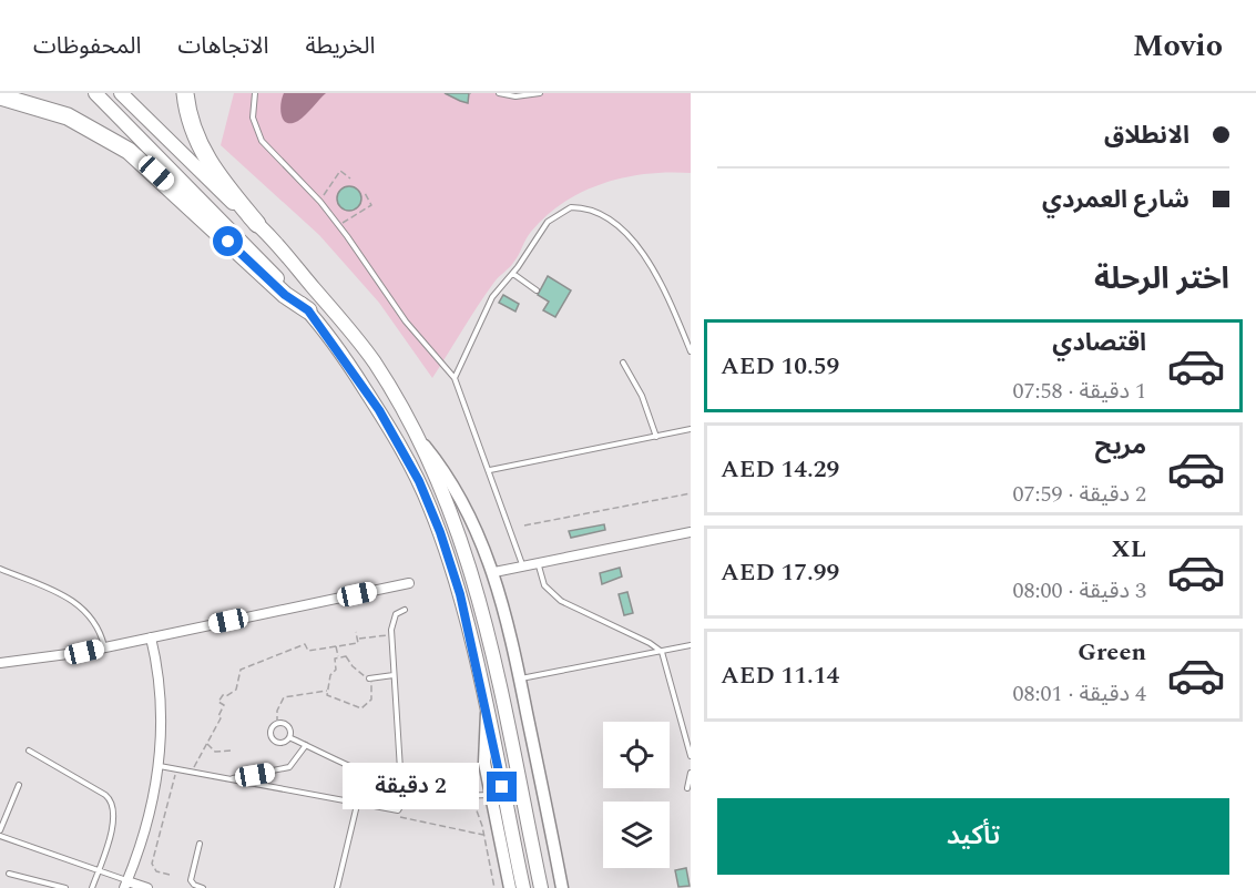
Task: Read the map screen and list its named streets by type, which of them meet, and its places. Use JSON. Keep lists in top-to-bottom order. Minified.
{"page":{"header":"Movio","nav":["الخريطة","الاتجاهات","المحفوظات"],"banner":["الانطلاق","شارع العمردي"],"heading":"اختر الرحلة","list":[{"name":"اقتصادي","note":"1 دقيقة · 07:58","value":"AED 10.59"},{"name":"مريح","note":"2 دقيقة · 07:59","value":"AED 14.29"},{"name":"XL","note":"3 دقيقة · 08:00","value":"AED 17.99"},{"name":"Green","note":"4 دقيقة · 08:01","value":"AED 11.14"}],"bubble":"2 دقيقة","buttons":"تأكيد"}}
